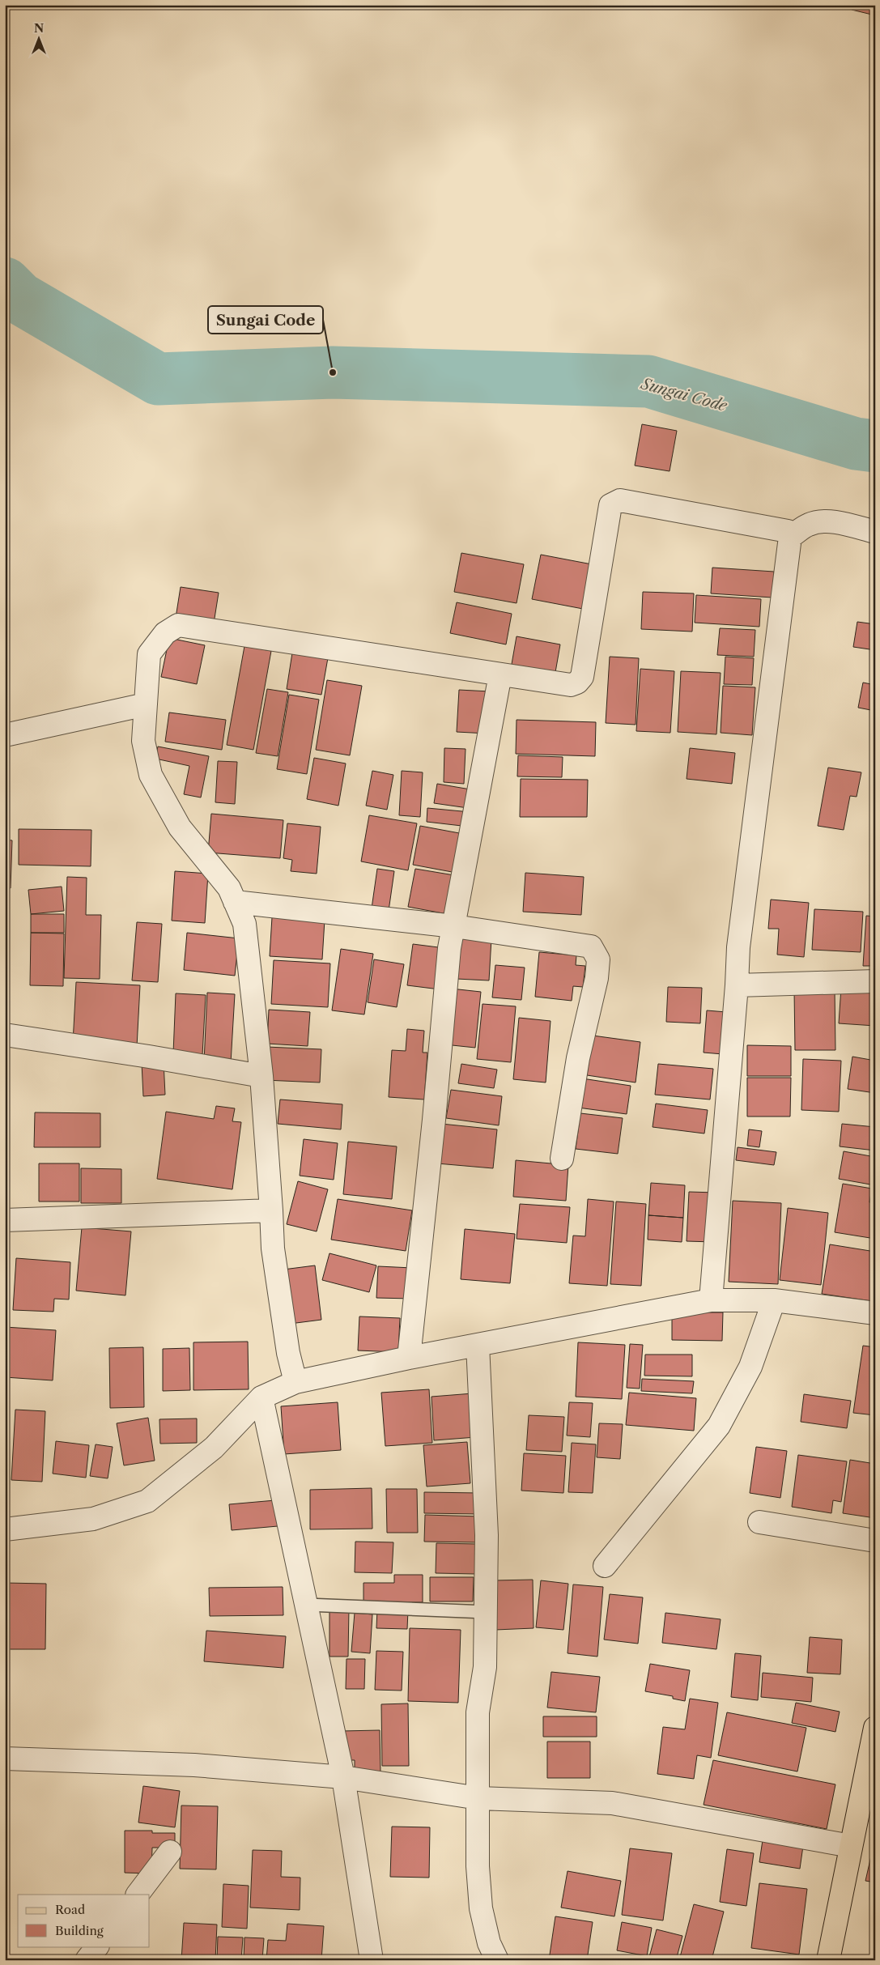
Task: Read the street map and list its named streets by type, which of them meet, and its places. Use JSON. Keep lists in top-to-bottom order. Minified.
{"water":["Sungai Code"],"places":["Sungai Code"],"legend":["Road","Building"],"north":"top"}
